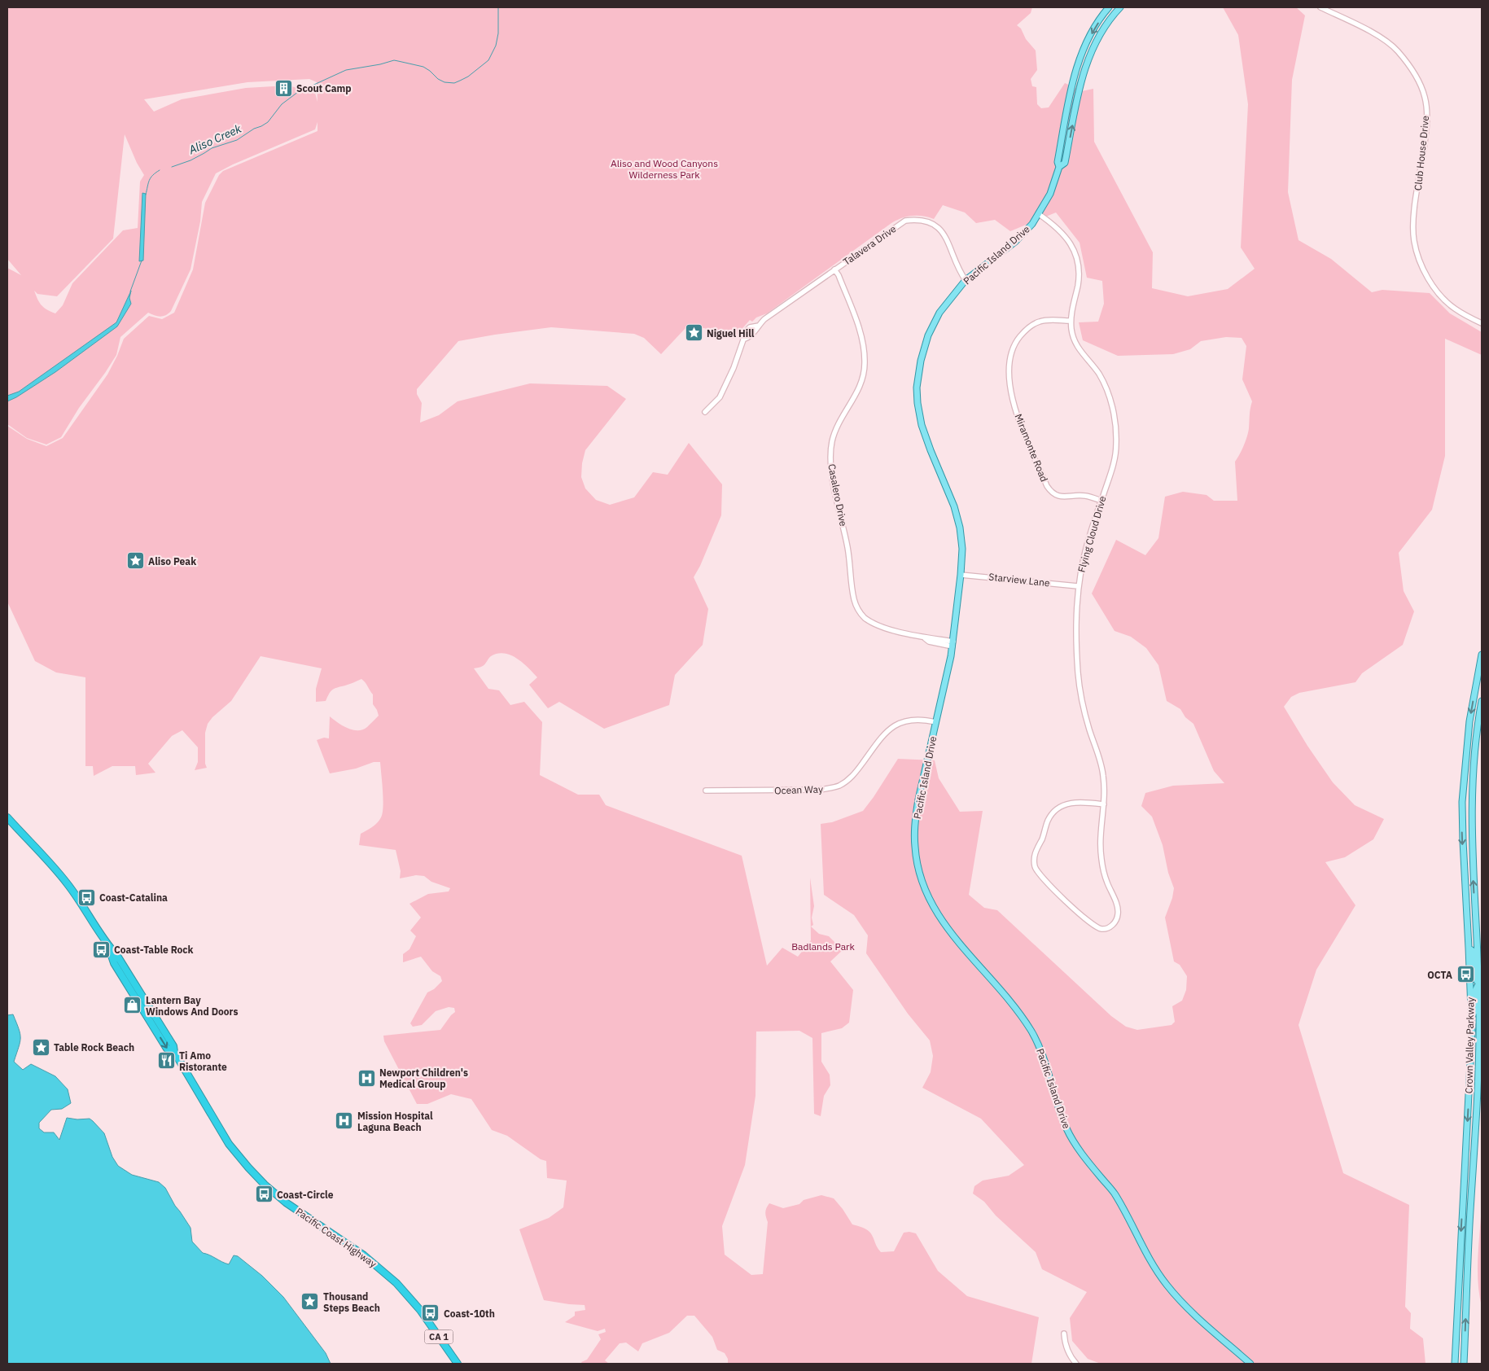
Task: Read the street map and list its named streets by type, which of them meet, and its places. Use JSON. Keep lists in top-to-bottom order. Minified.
{"streets":{"highway":["Pacific Coast Highway","CA 1"],"main road":["Pacific Island Drive","Crown Valley Parkway"],"street":["Club House Drive","Talavera Drive","Miramonte Road","Casalero Drive","Flying Cloud Drive","Starview Lane","Ocean Way"]},"crossings":[["Talavera Drive","Pacific Island Drive"],["Talavera Drive","Casalero Drive"],["Pacific Island Drive","Casalero Drive"],["Pacific Island Drive","Flying Cloud Drive"],["Pacific Island Drive","Starview Lane"],["Pacific Island Drive","Ocean Way"],["Miramonte Road","Flying Cloud Drive"],["Flying Cloud Drive","Starview Lane"]],"water":["Aliso Creek"],"parks":["Aliso and Wood Canyons Wilderness Park","Badlands Park"],"places":{"building":["Scout Camp"],"place":["Niguel Hill","Aliso Peak","Table Rock Beach","Thousand Steps Beach"],"bus stop":["Coast-Catalina","Coast-Table Rock","OCTA","Coast-Circle","Coast-10th"],"shop":["Lantern Bay Windows And Doors"],"restaurant":["Ti Amo Ristorante"],"hospital":["Newport Children's Medical Group","Mission Hospital Laguna Beach"]}}
